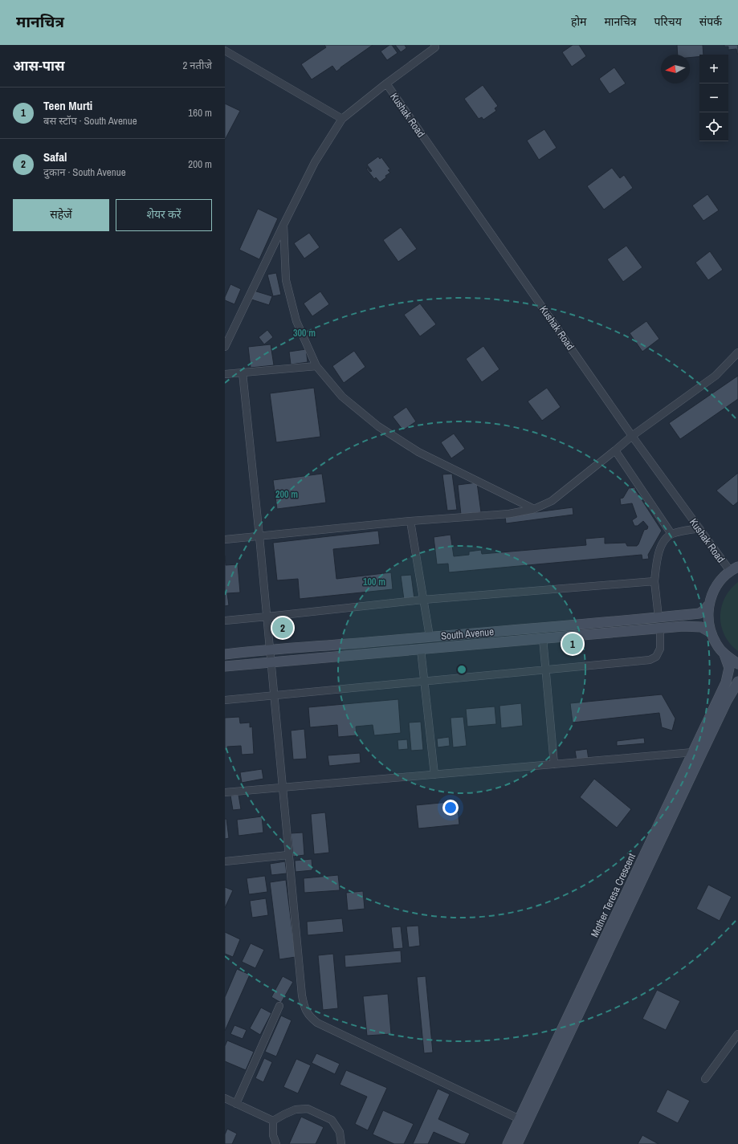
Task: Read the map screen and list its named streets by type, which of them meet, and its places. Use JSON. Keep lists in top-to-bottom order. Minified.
{"streets":{"main road":["South Avenue","Mother Teresa Crescent"],"street":["Kushak Road"]},"north":"left","page":{"header":"मानचित्र","nav":["होम","मानचित्र","परिचय","संपर्क"],"heading":["आस-पास","2 नतीजे"],"map_buttons":["+","−"],"list":[{"mark":"1","name":"Teen Murti","note":"बस स्टॉप · South Avenue","value":"160 m"},{"mark":"2","name":"Safal","note":"दुकान · South Avenue","value":"200 m"}],"buttons":["सहेजें","शेयर करें"],"pins":["2","1"]},"rings":["300 m","200 m","100 m"]}
